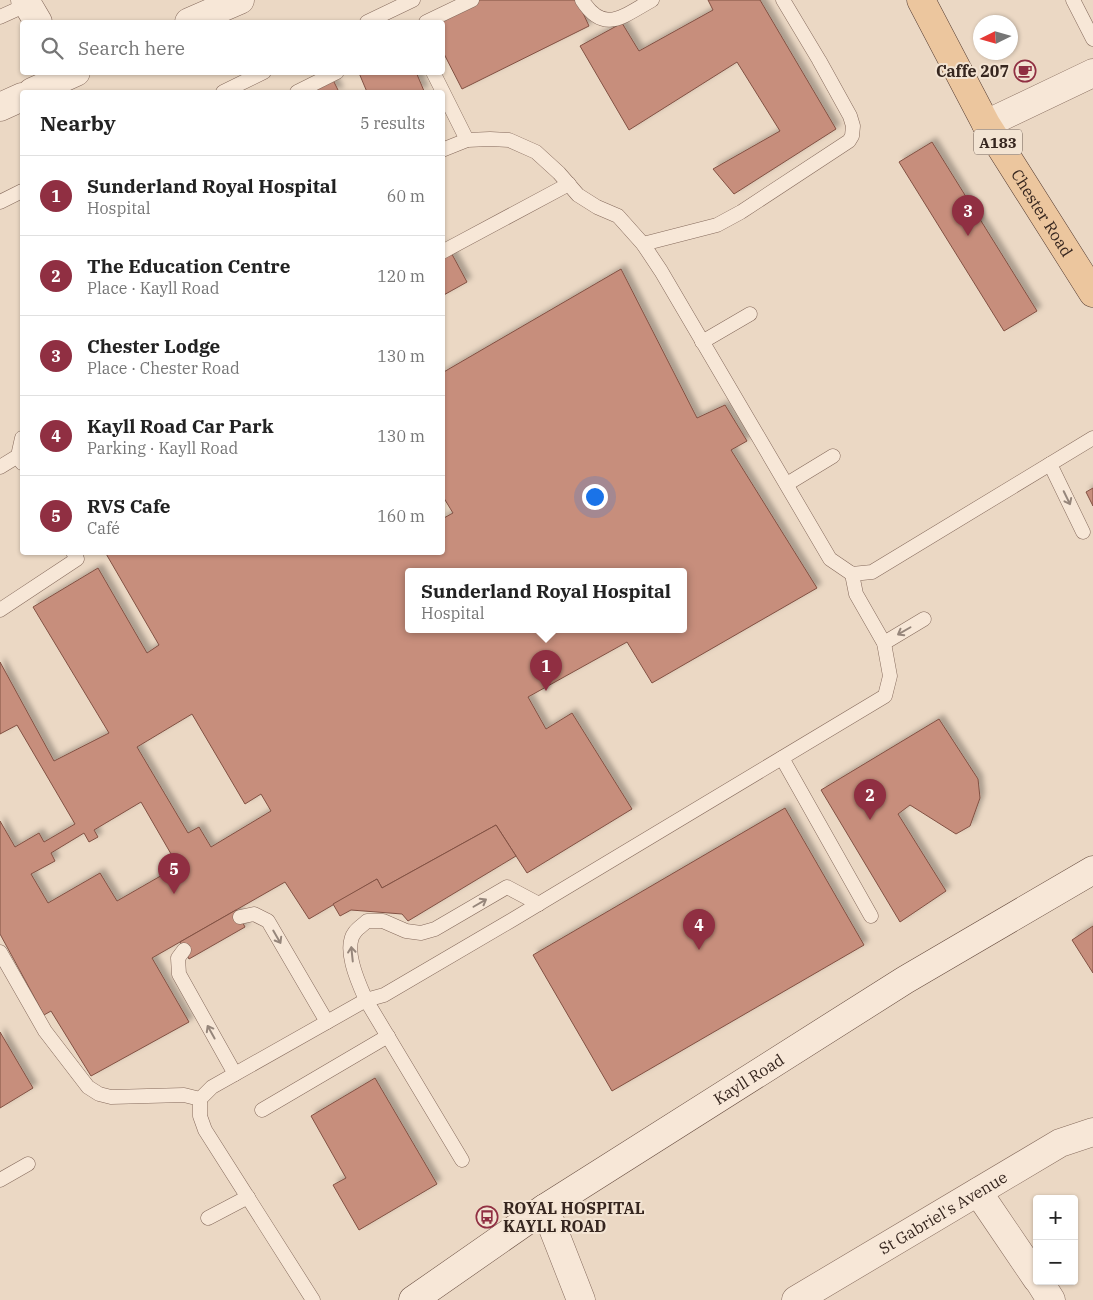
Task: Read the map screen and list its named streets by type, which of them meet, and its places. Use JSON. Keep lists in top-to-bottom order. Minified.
{"streets":{"main road":["A183","Chester Road"],"street":["Kayll Road","St Gabriel's Avenue"]},"places":{"cafe":["Caffe 207"],"bus stop":["ROYAL HOSPITAL KAYLL ROAD"]},"north":"left","page":{"search":"Search here","heading":["Nearby","5 results"],"list":[{"mark":"1","name":"Sunderland Royal Hospital","note":"Hospital","value":"60 m"},{"mark":"2","name":"The Education Centre","note":"Place · Kayll Road","value":"120 m"},{"mark":"3","name":"Chester Lodge","note":"Place · Chester Road","value":"130 m"},{"mark":"4","name":"Kayll Road Car Park","note":"Parking · Kayll Road","value":"130 m"},{"mark":"5","name":"RVS Cafe","note":"Café","value":"160 m"}],"pins":["3","1","2","5","4"],"popup":["Sunderland Royal Hospital","Hospital"],"map_buttons":["+","−"]}}
